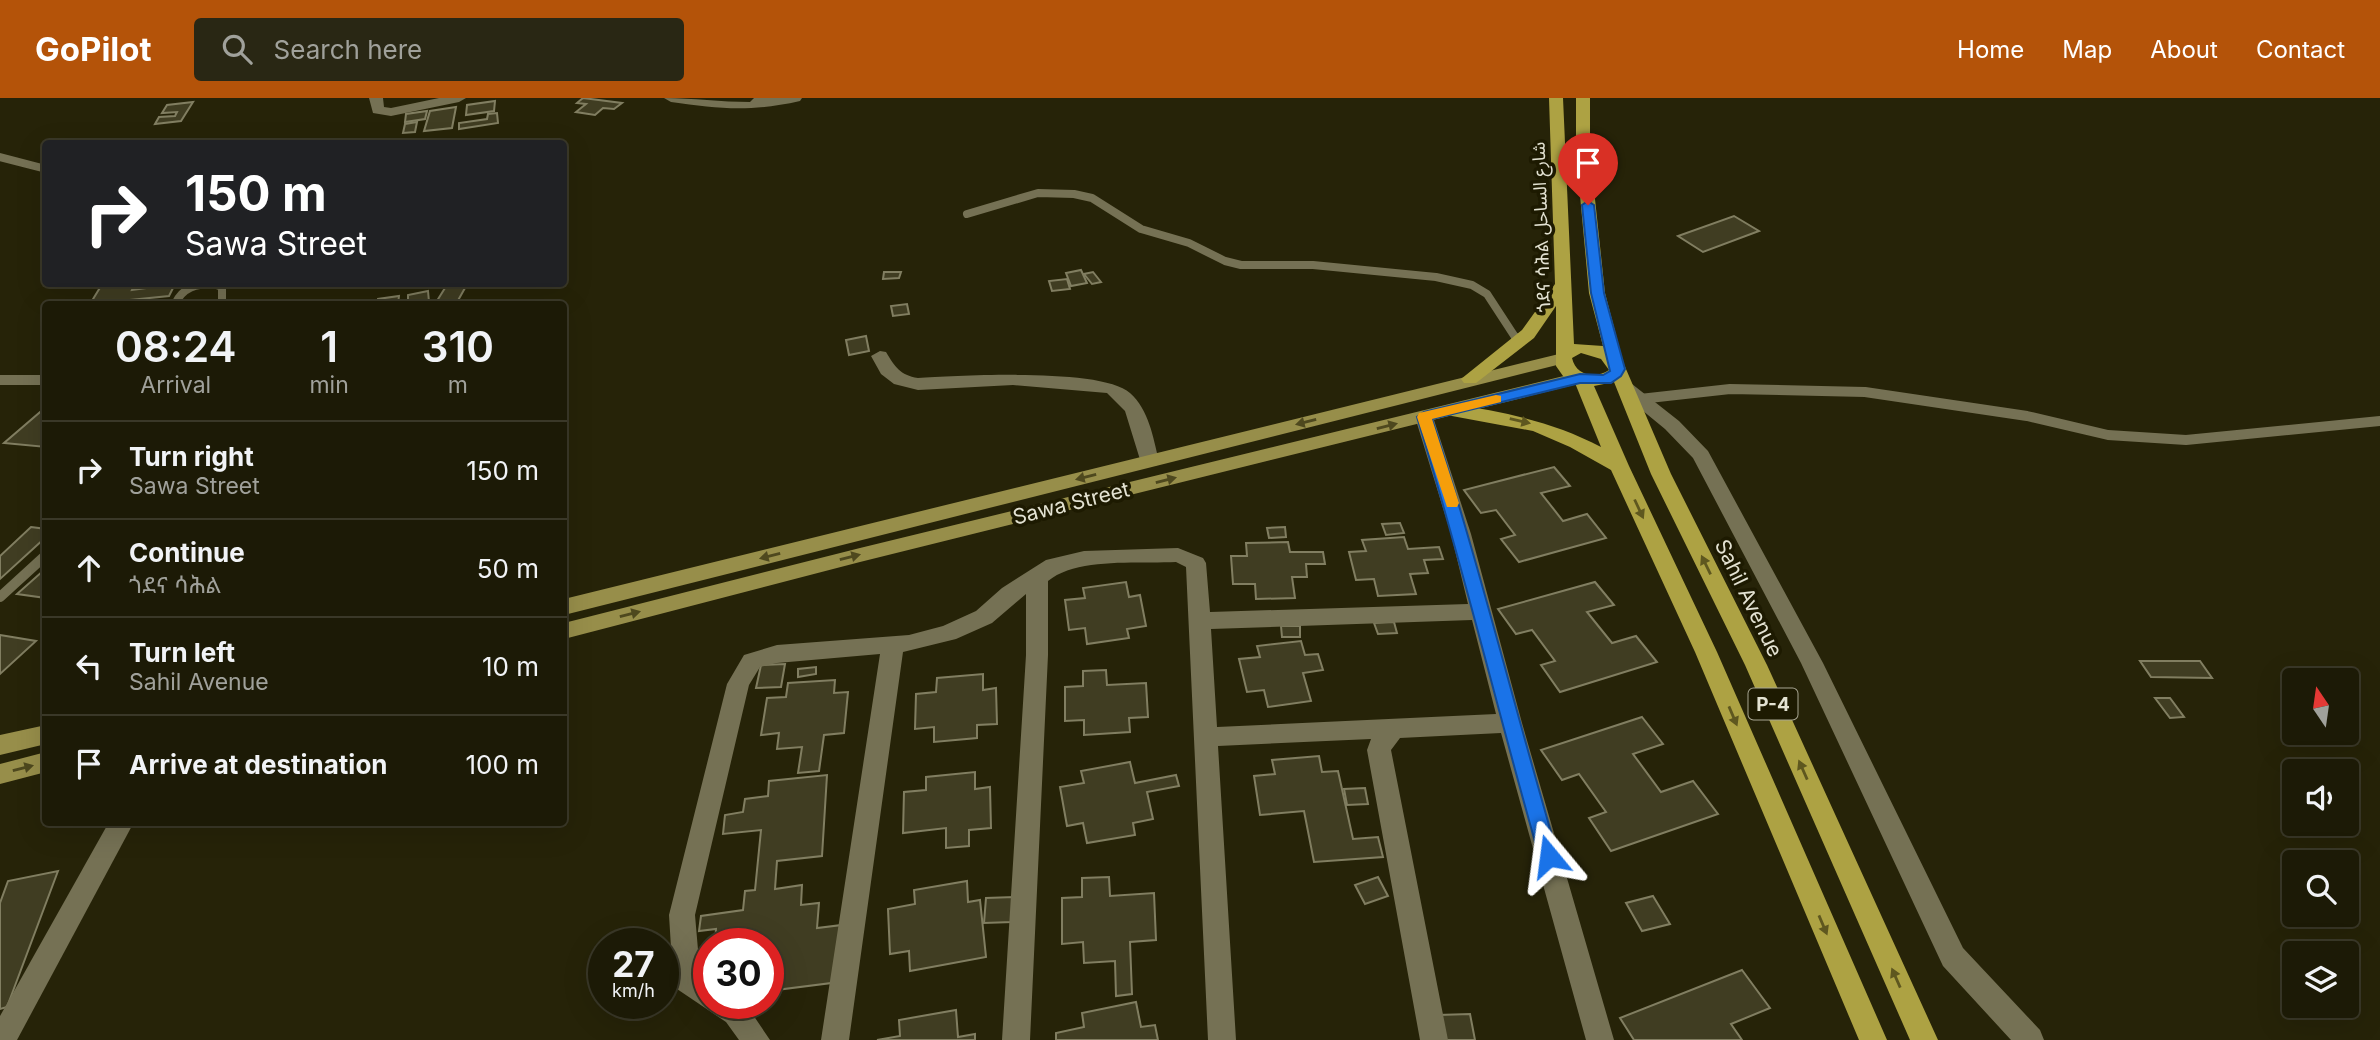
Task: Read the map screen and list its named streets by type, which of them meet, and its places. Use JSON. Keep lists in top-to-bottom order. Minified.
{"streets":{"highway":["ጎደና ሳሕል شارع الساحل","Sahil Avenue","P-4"],"main road":["Sawa Street"]},"crossings":[["ጎደና ሳሕል شارع الساحل","Sawa Street"],["Sawa Street","P-4"]],"north":"top","page":{"header":"GoPilot","search":"Search here","nav":["Home","Map","About","Contact"],"turn":["150 m","Sawa Street"],"eta":["08:24","Arrival","1","min","310","m"],"list":[{"name":"Turn right","note":"Sawa Street","value":"150 m"},{"name":"Continue","note":"ጎደና ሳሕል","value":"50 m"},{"name":"Turn left","note":"Sahil Avenue","value":"10 m"},{"name":"Arrive at destination","value":"100 m"}],"speed":"27 km/h","limit":"30"}}
